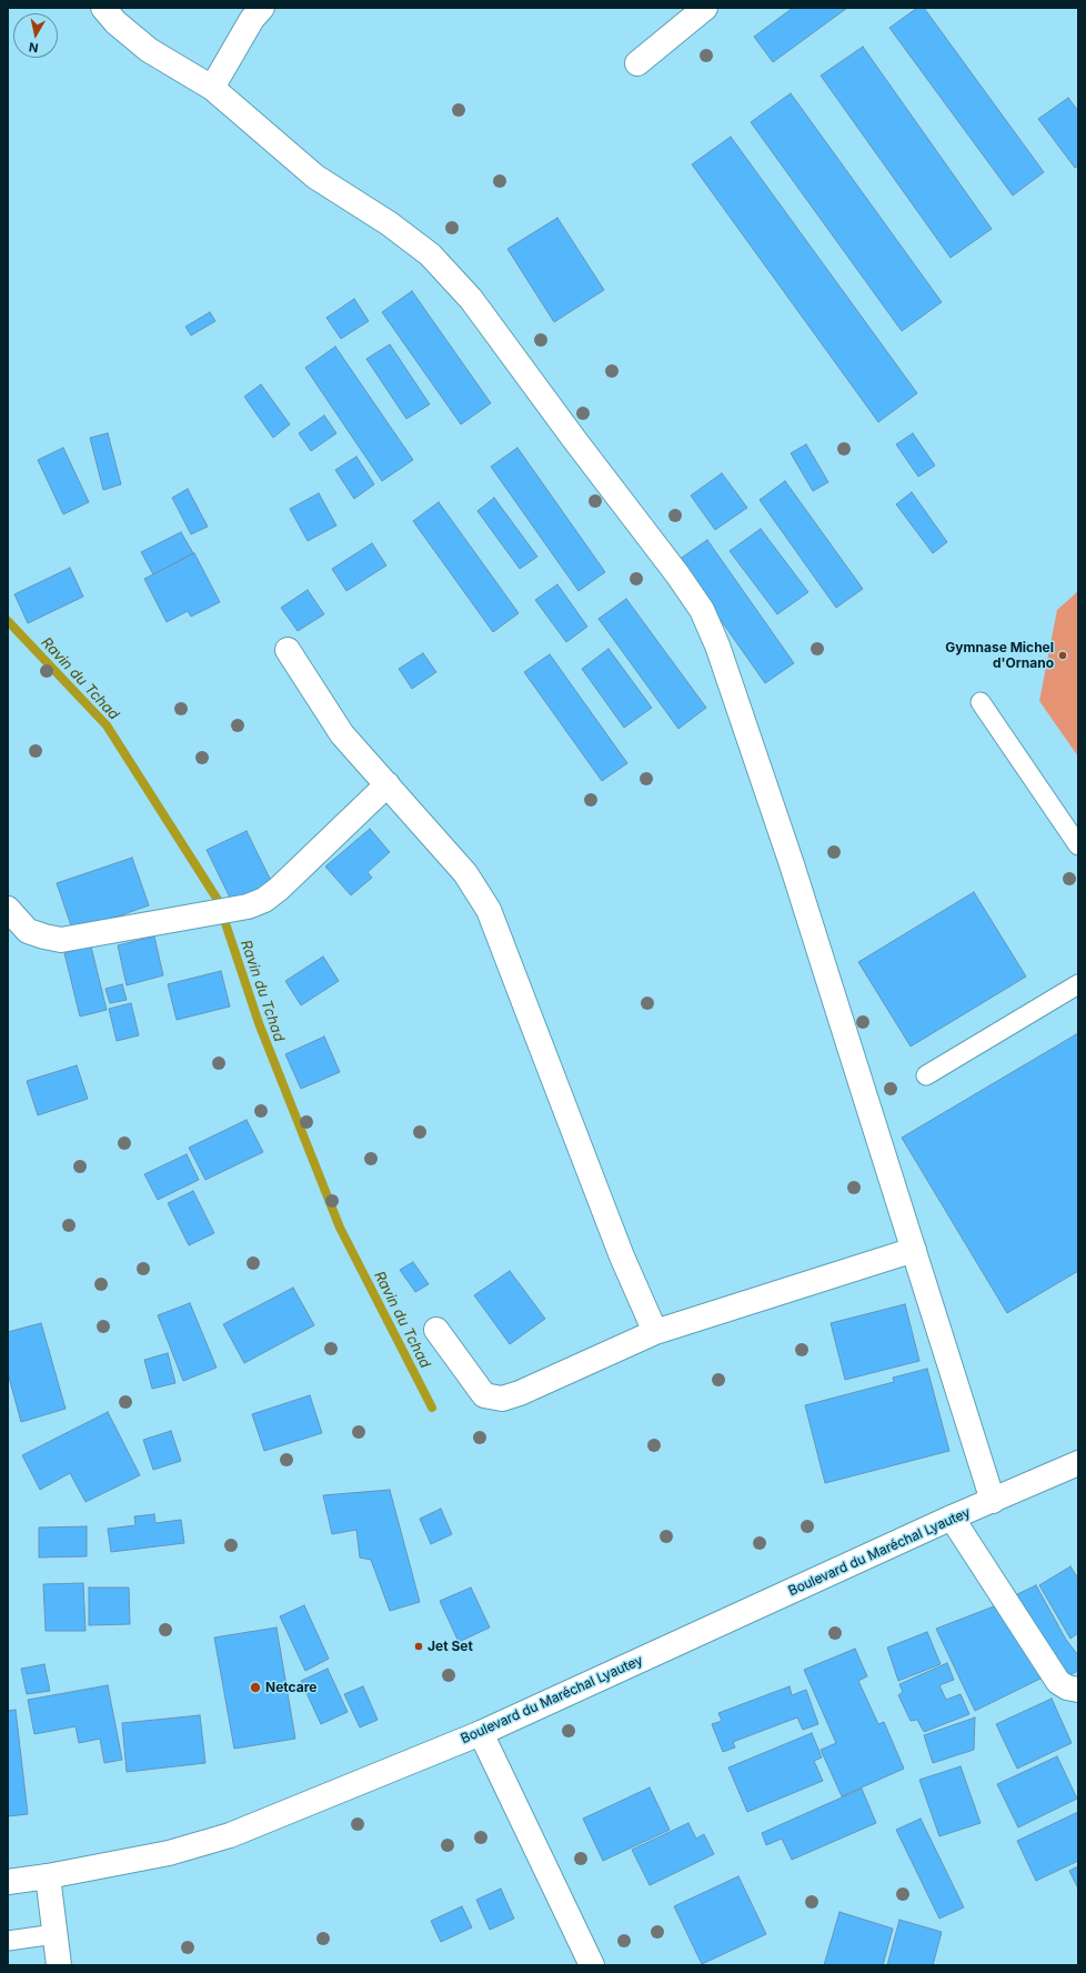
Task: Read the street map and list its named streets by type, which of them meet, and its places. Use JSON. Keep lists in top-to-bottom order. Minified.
{"streets":{"street":["Boulevard du Maréchal Lyautey"]},"water":["Ravin du Tchad"],"places":["Gymnase Michel d'Ornano","Jet Set","Netcare"],"north":"bottom"}
